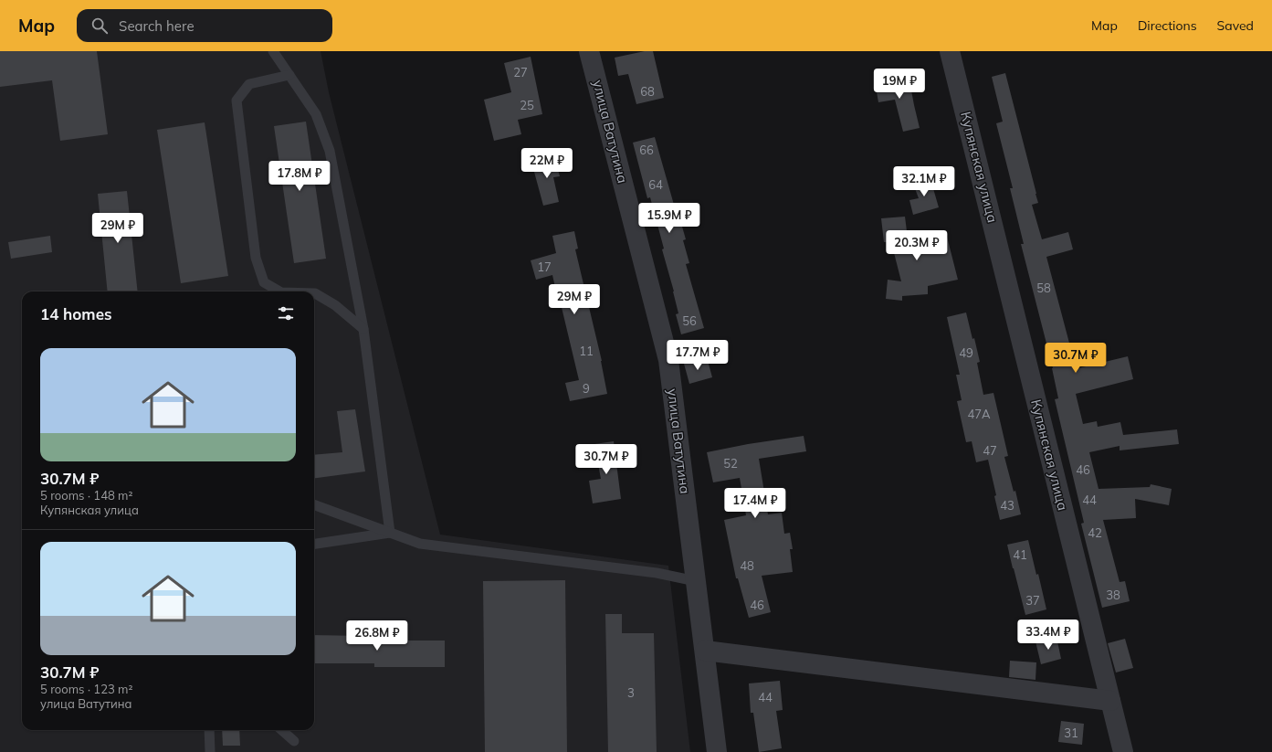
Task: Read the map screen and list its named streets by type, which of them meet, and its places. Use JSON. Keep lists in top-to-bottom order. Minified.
{"streets":{"street":["улица Ватутина","Купянская улица"]},"house_numbers":["27","68","25","66","64","17","58","56","11","49","9","47А","47","52","46","44","43","42","41","48","38","37","46","3","44","31"],"page":{"header":"Map","search":"Search here","nav":["Map","Directions","Saved"],"price":["19M ₽","22M ₽","17.8M ₽","32.1M ₽","15.9M ₽","29M ₽","20.3M ₽","29M ₽","17.7M ₽","30.7M ₽","30.7M ₽","17.4M ₽","33.4M ₽","26.8M ₽"],"heading":"14 homes","list":[{"name":"30.7M ₽","note":"5 rooms · 148 m² · Купянская улица"},{"name":"30.7M ₽","note":"5 rooms · 123 m² · улица Ватутина"}]}}
